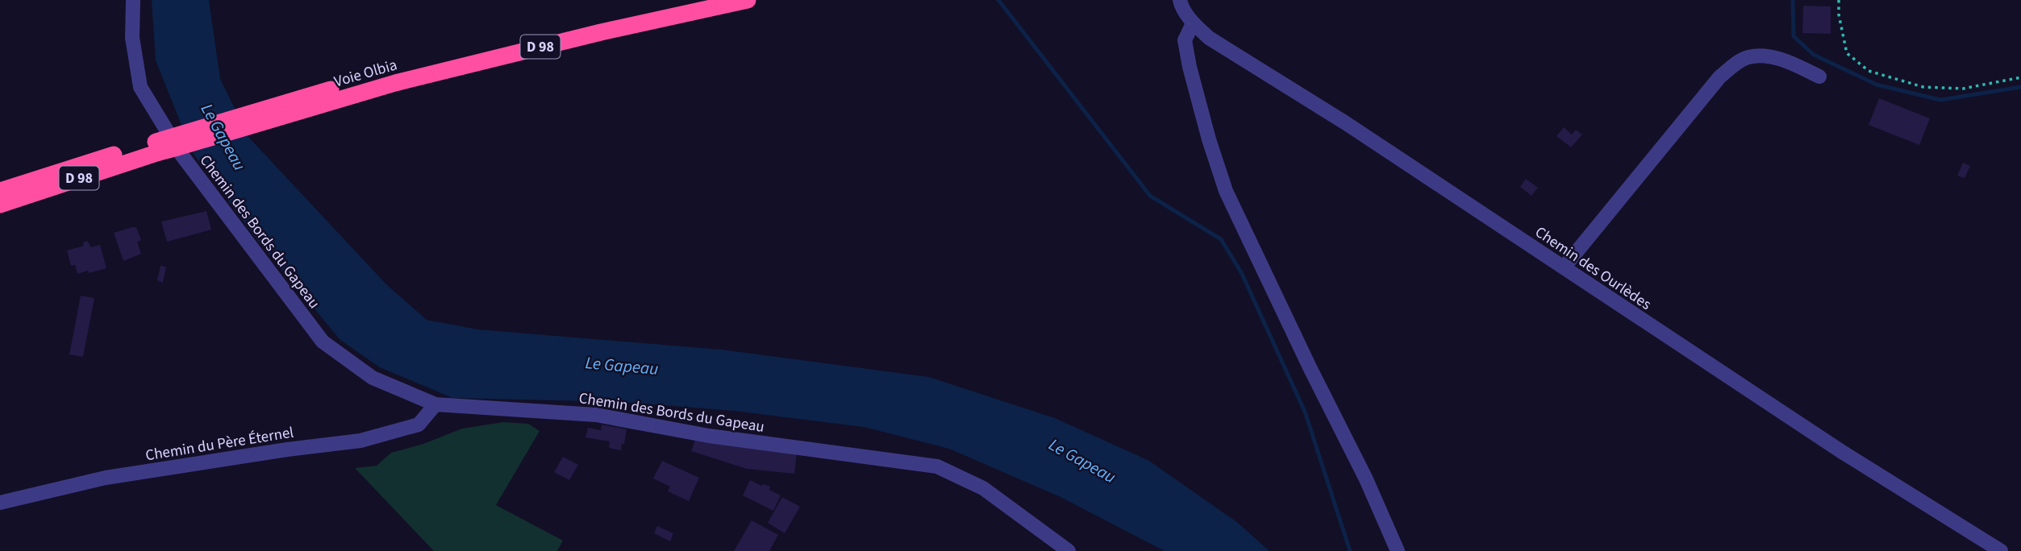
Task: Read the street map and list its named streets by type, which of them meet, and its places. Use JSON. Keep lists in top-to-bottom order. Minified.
{"streets":{"highway":["D 98","Voie Olbia"],"street":["Chemin des Bords du Gapeau","Chemin des Ourlèdes","Chemin du Père Éternel"]},"crossings":[["Chemin des Bords du Gapeau","Chemin du Père Éternel"]],"water":["Le Gapeau"]}
